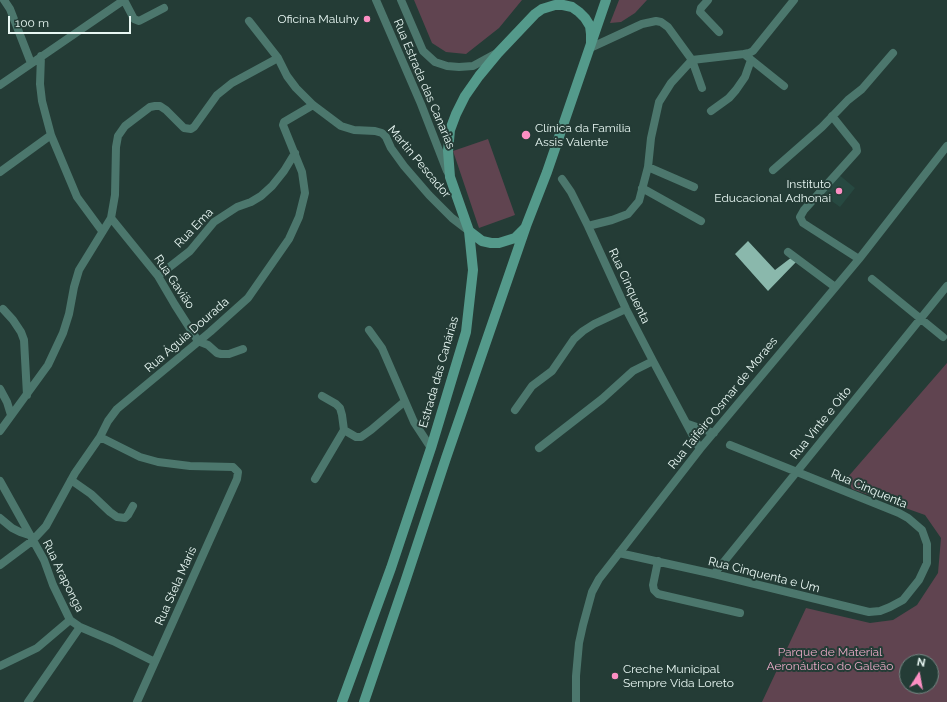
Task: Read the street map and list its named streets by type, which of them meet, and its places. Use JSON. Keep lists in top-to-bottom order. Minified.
{"streets":{"main road":["Estrada das Canárias"],"street":["Rua Estrada das Canarias","Martin Pescador","Rua Ema","Rua Gavião","Rua Cinquenta","Rua Águia Dourada","Rua Taifeiro Osmar de Moraes","Rua Vinte e Oito","Rua Cinquenta e Um","Rua Araponga","Rua Stela Maris"]},"crossings":[["Rua Estrada das Canarias","Estrada das Canárias"],["Martin Pescador","Rua Águia Dourada"],["Martin Pescador","Estrada das Canárias"],["Rua Ema","Rua Gavião"],["Rua Ema","Rua Águia Dourada"],["Rua Gavião","Rua Águia Dourada"],["Rua Cinquenta","Rua Taifeiro Osmar de Moraes"],["Rua Cinquenta","Rua Vinte e Oito"],["Rua Cinquenta","Rua Cinquenta e Um"],["Rua Águia Dourada","Rua Araponga"],["Rua Águia Dourada","Rua Stela Maris"],["Rua Taifeiro Osmar de Moraes","Rua Cinquenta e Um"],["Rua Vinte e Oito","Rua Cinquenta e Um"],["Rua Araponga","Rua Stela Maris"]],"parks":["Parque de Material Aeronáutico do Galeão"],"places":["Oficina Maluhy","Clínica da Família Assis Valente","Instituto Educacional Adhonai","Creche Municipal Sempre Vida Loreto"],"scale_bar":"100 m","north":"top"}
